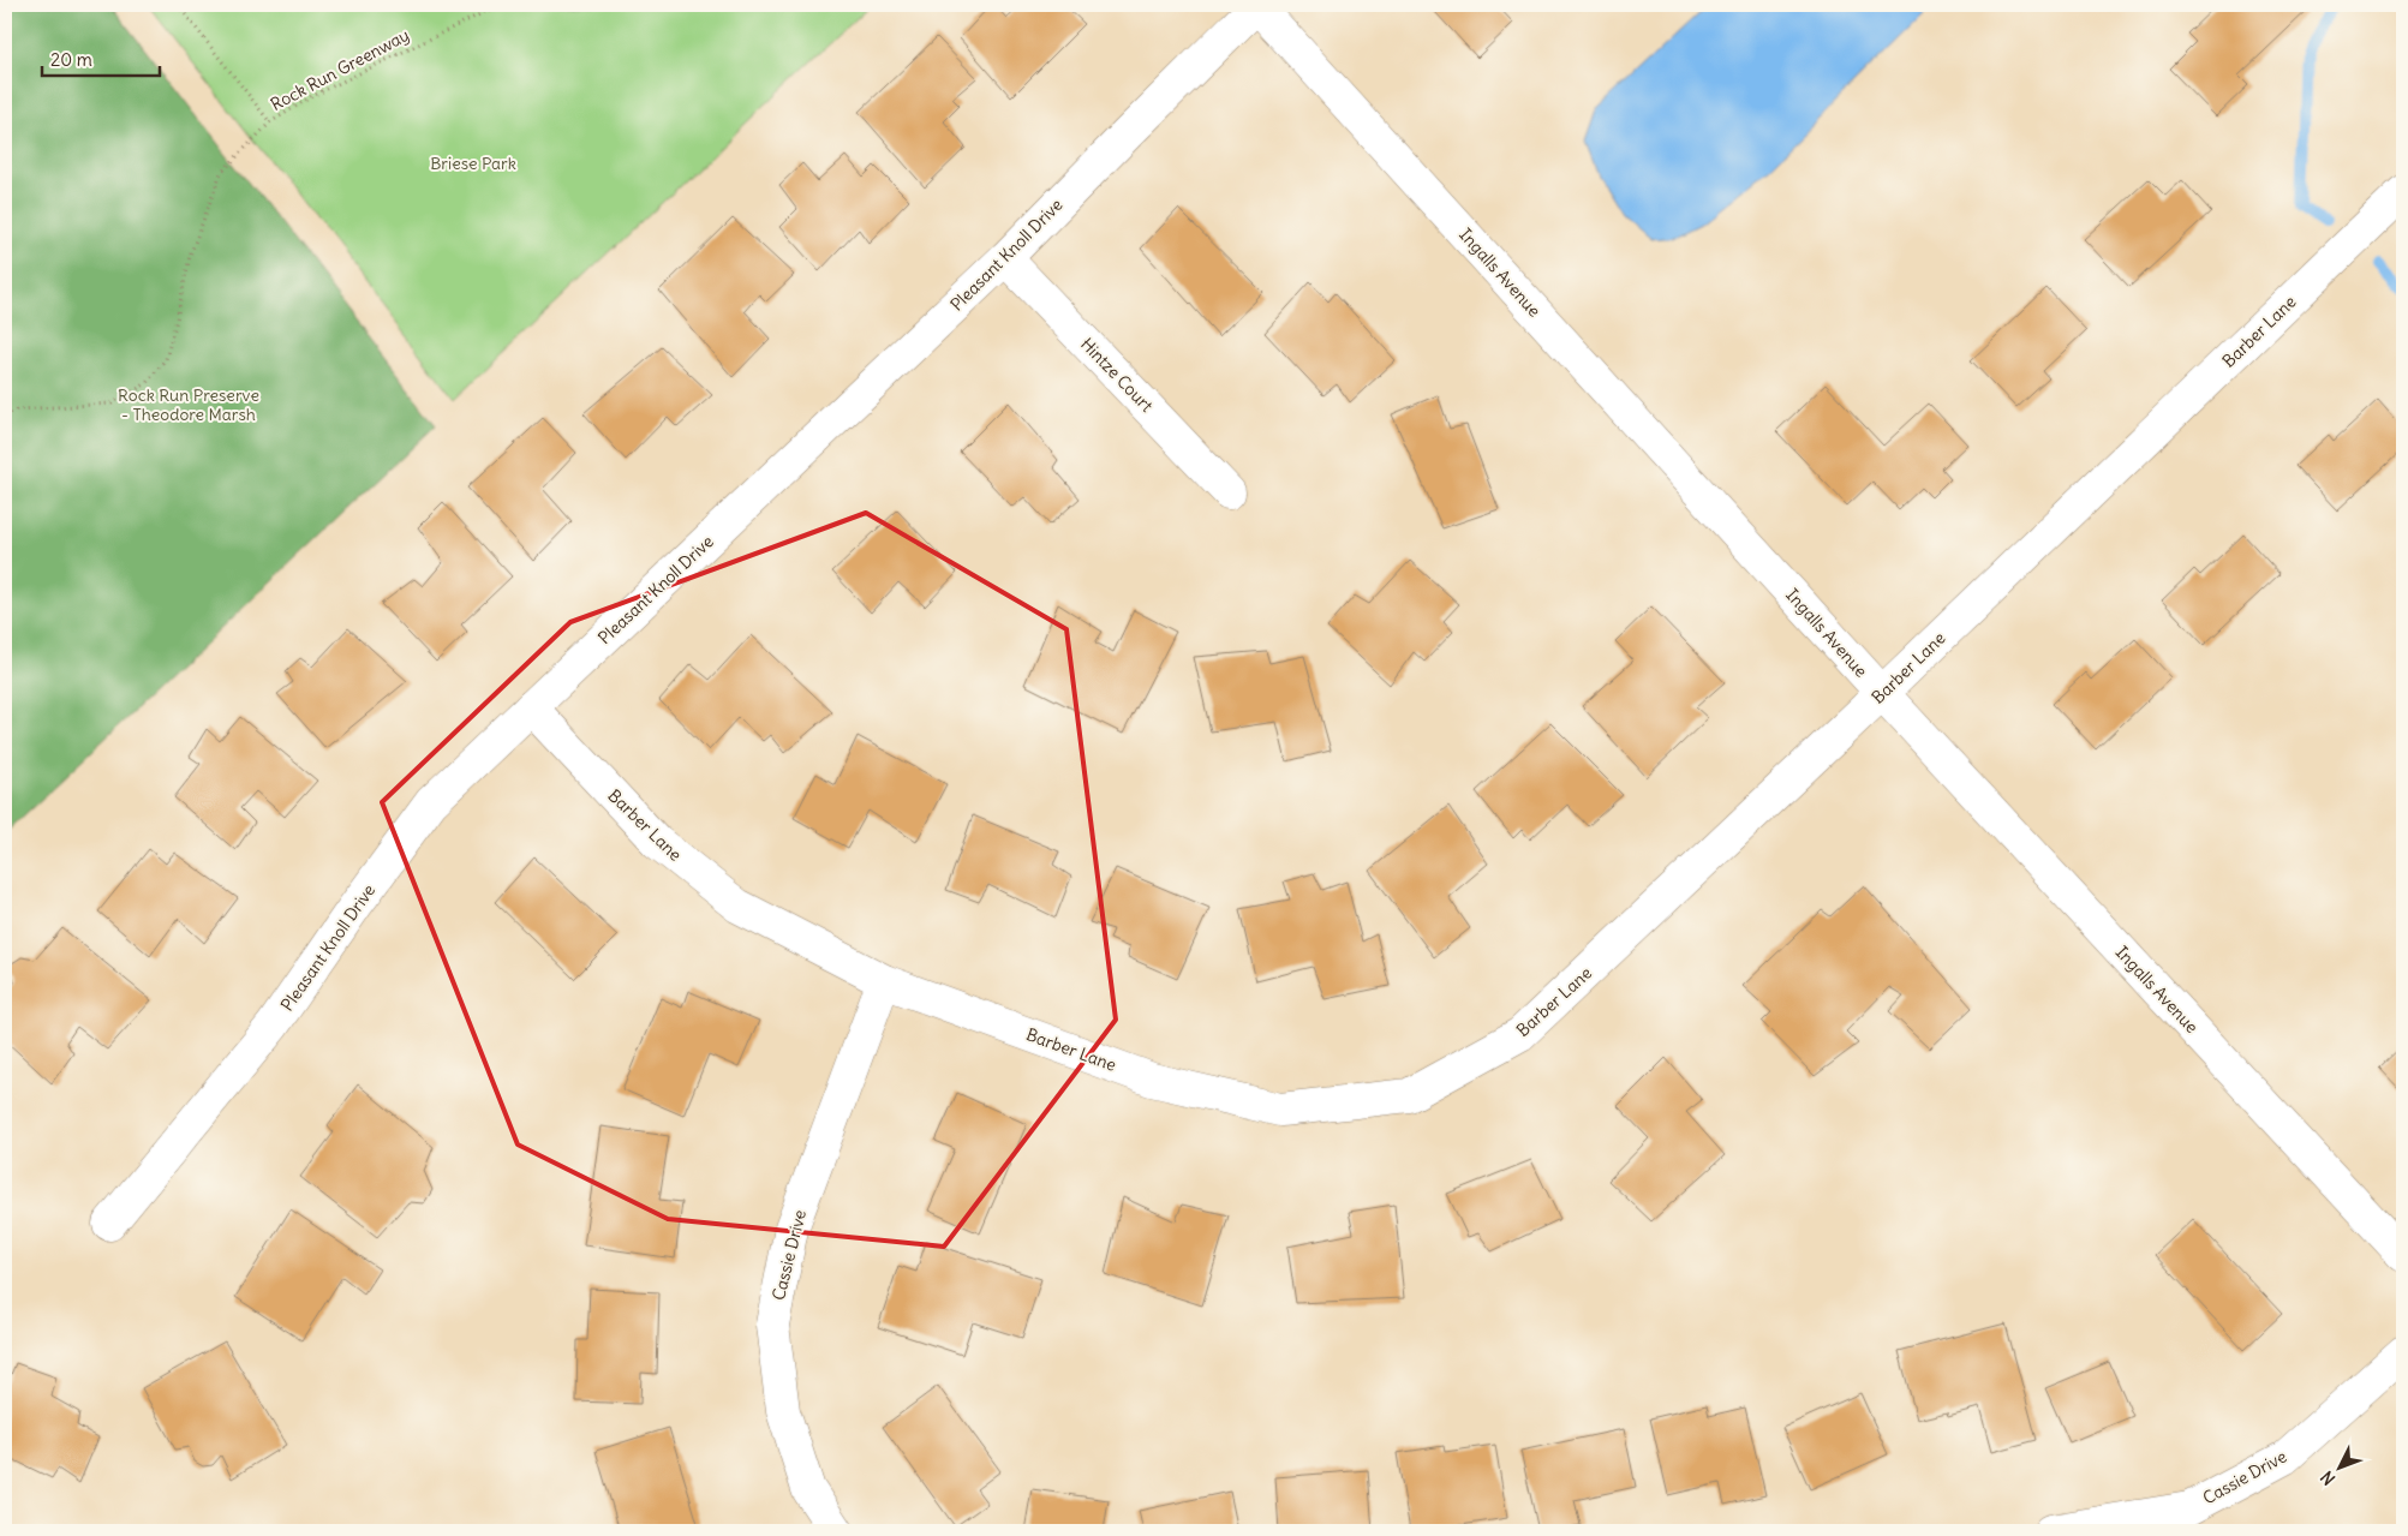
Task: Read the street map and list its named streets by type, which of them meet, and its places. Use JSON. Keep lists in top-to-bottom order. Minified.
{"streets":{"street":["Pleasant Knoll Drive","Ingalls Avenue","Barber Lane","Hintze Court","Cassie Drive"],"path":["Rock Run Greenway"]},"crossings":[["Pleasant Knoll Drive","Ingalls Avenue"],["Pleasant Knoll Drive","Barber Lane"],["Pleasant Knoll Drive","Hintze Court"],["Ingalls Avenue","Barber Lane"],["Barber Lane","Cassie Drive"]],"parks":["Briese Park","Rock Run Preserve - Theodore Marsh"],"scale_bar":"20 m","north":"bottom left"}
